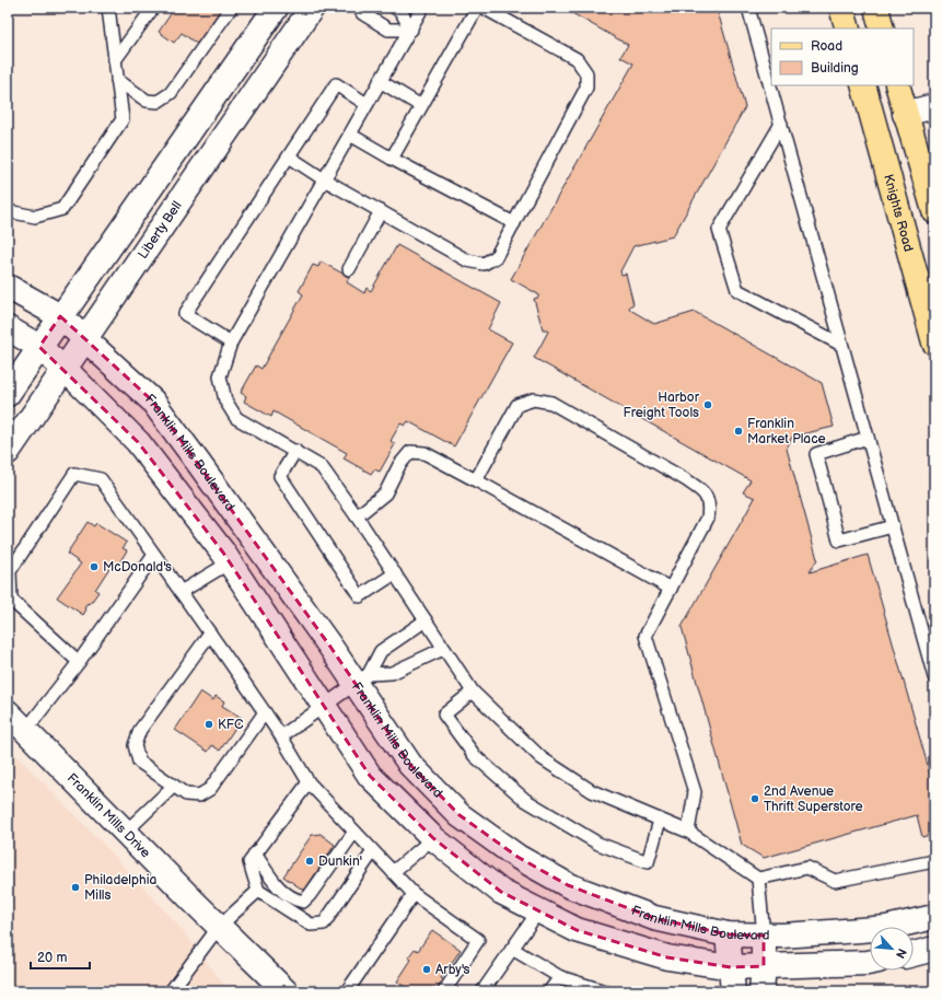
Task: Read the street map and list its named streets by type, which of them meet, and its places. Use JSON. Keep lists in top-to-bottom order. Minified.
{"streets":{"main road":["Knights Road"],"street":["Liberty Bell","Franklin Mills Boulevard","Franklin Mills Drive"]},"crossings":[["Liberty Bell","Franklin Mills Boulevard"]],"places":["Harbor Freight Tools","Franklin Market Place","McDonald's","KFC","2nd Avenue Thrift Superstore","Dunkin'","Philadelphia Mills","Arby's"],"legend":["Road","Building"],"scale_bar":"20 m","north":"bottom right"}
